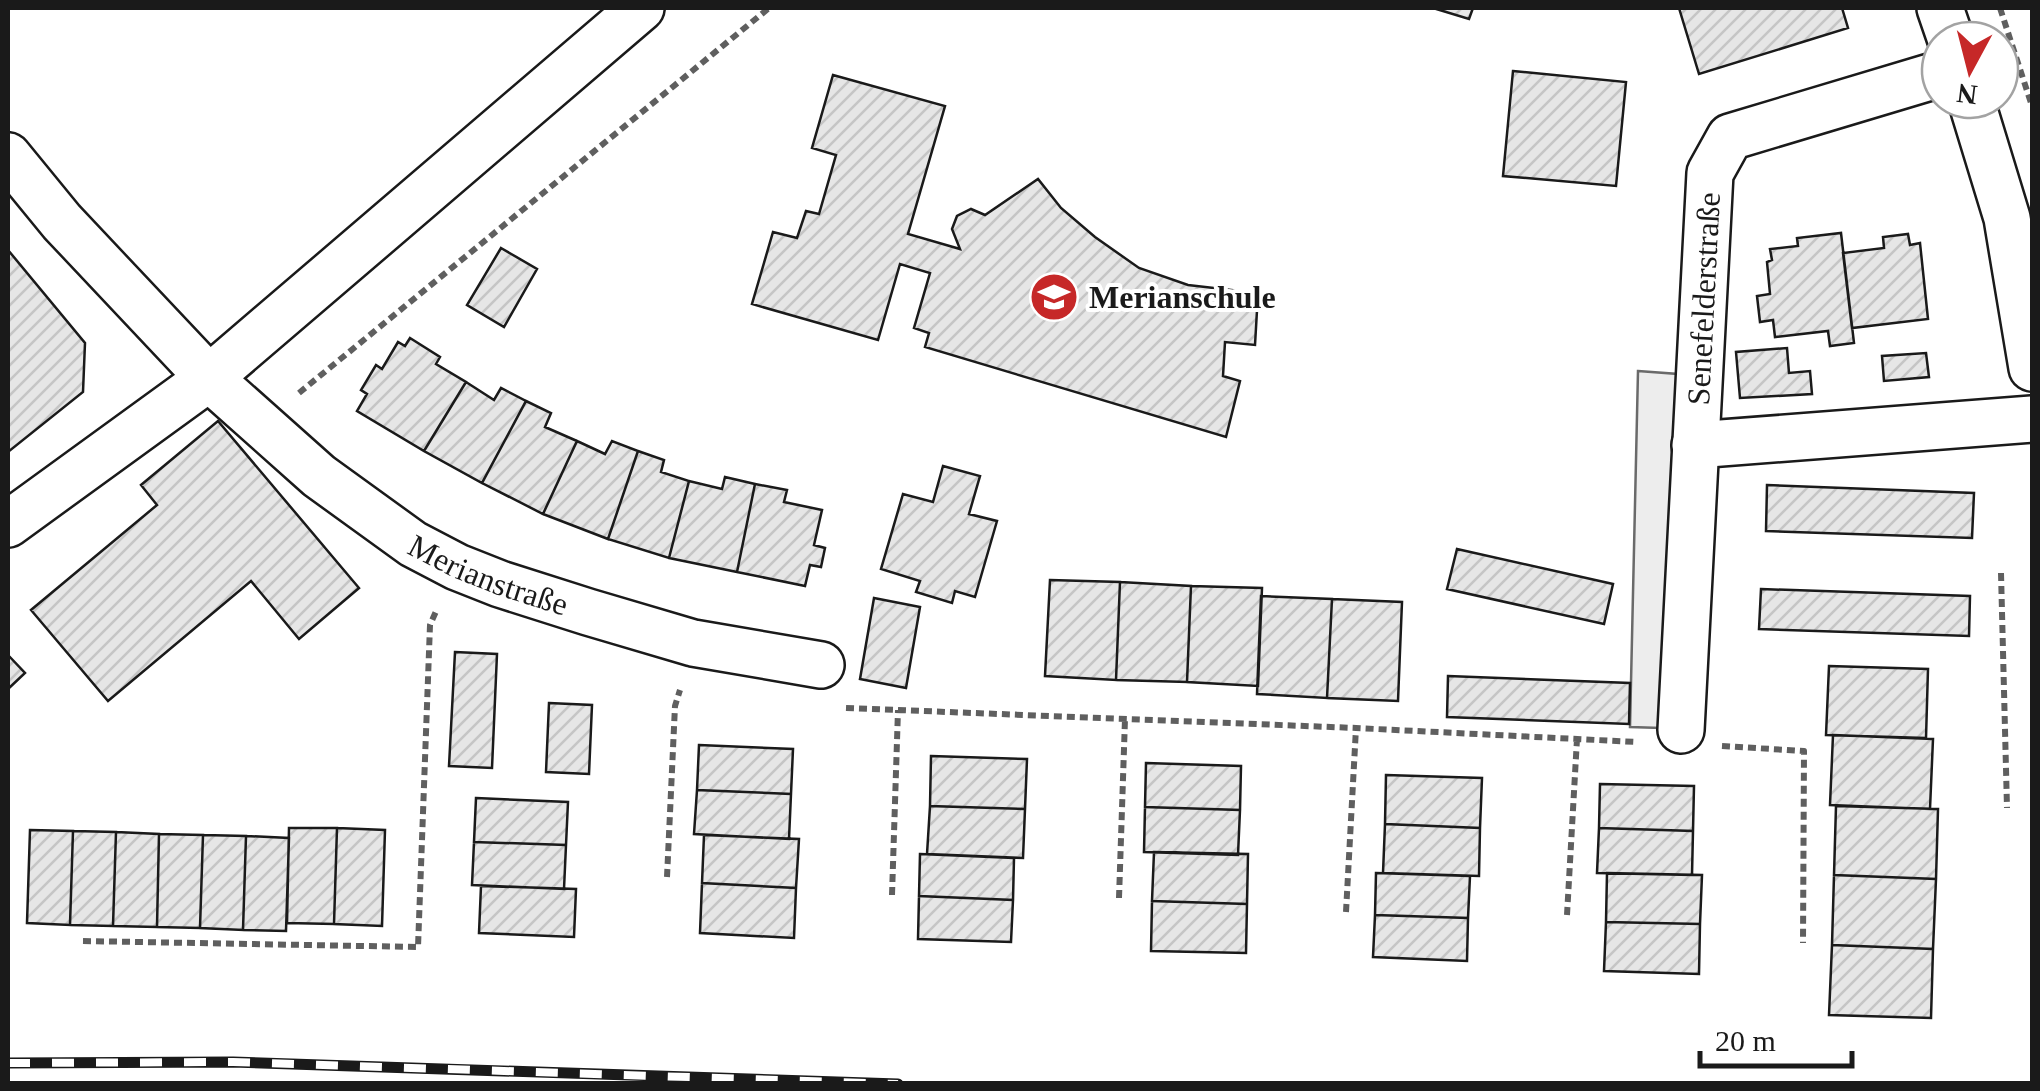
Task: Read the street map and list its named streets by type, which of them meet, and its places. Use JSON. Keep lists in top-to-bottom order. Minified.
{"streets":{"street":["Senefelderstraße","Merianstraße"]},"places":{"school or university":["Merianschule"]},"scale_bar":"20 m","north":"bottom"}
